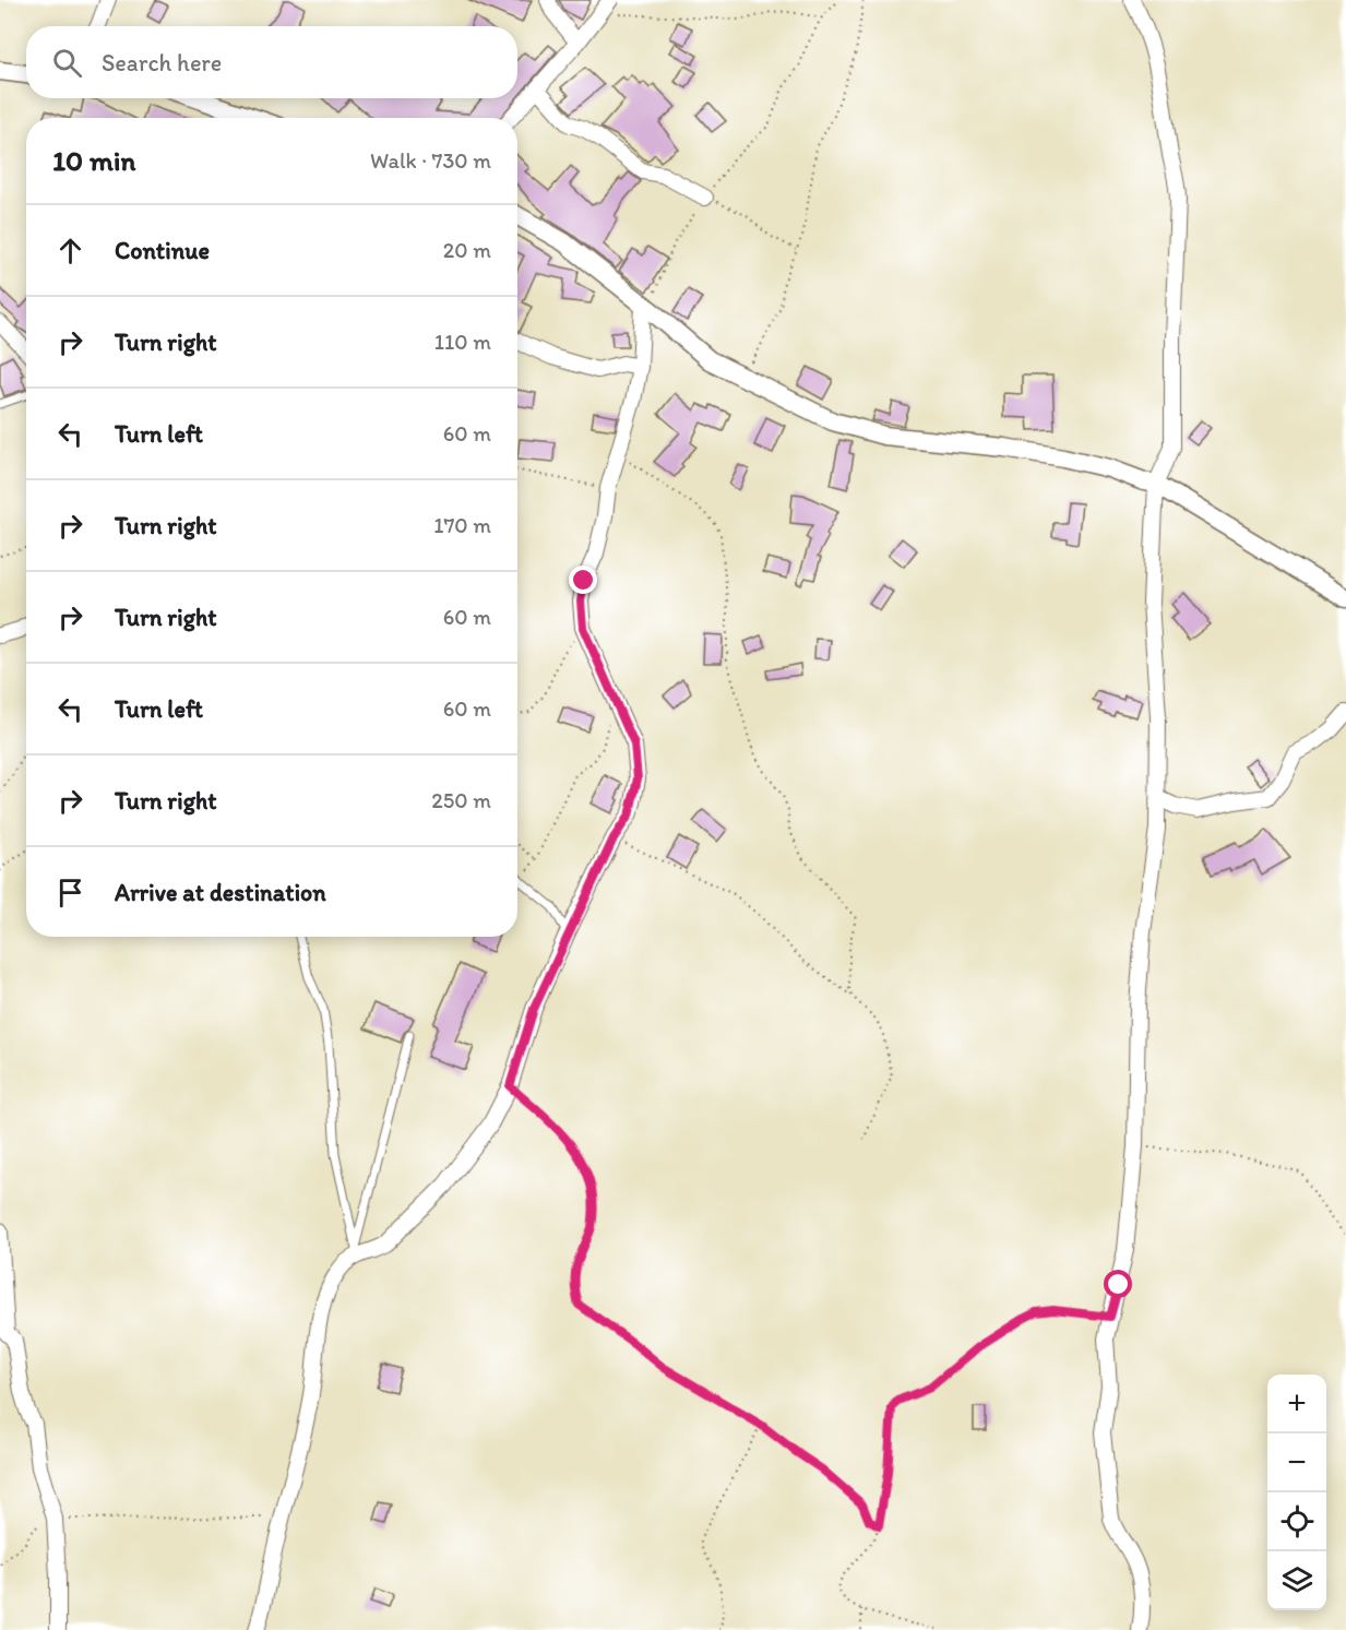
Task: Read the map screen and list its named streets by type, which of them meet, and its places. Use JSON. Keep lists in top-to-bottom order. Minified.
{"page":{"search":"Search here","heading":["10 min","Walk · 730 m"],"list":[["Continue","20 m"],["Turn right","110 m"],["Turn left","60 m"],["Turn right","170 m"],["Turn right","60 m"],["Turn left","60 m"],["Turn right","250 m"],"Arrive at destination"],"map_buttons":["+","−"]}}
